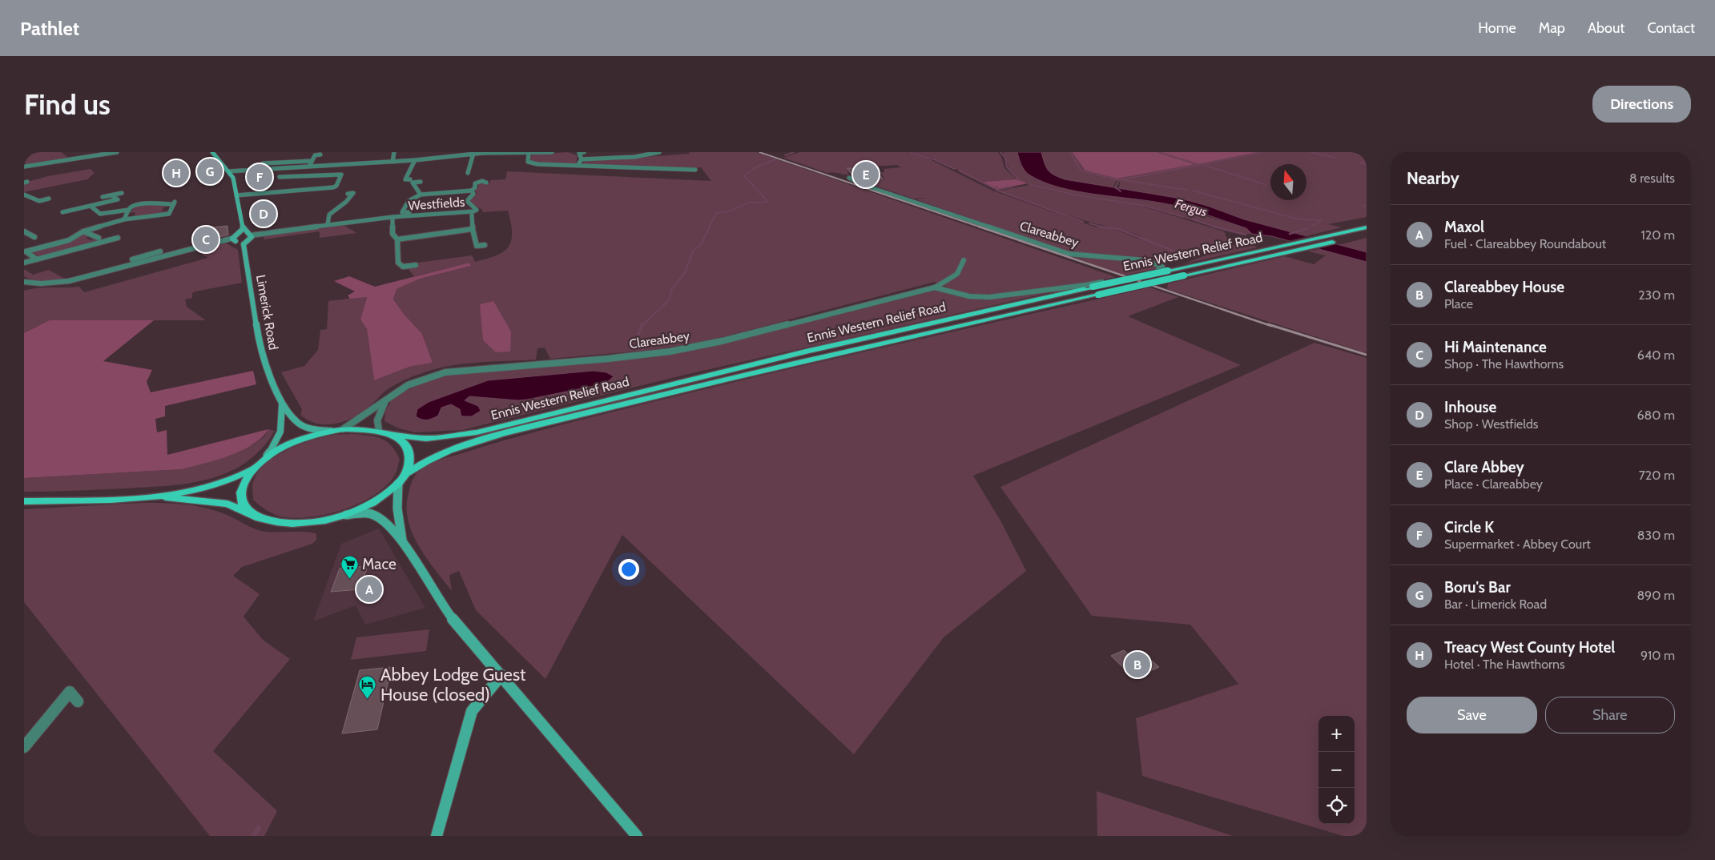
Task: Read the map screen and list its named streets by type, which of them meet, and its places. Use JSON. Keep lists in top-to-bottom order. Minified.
{"streets":{"main road":["Ennis Western Relief Road","Limerick Road"],"street":["Westfields","Clareabbey"]},"crossings":[["Westfields","Limerick Road"],["Clareabbey","Ennis Western Relief Road"]],"water":["Fergus"],"places":{"supermarket":["Mace"],"hotel":["Abbey Lodge Guest House (closed)"]},"north":"top","page":{"header":"Pathlet","nav":["Home","Map","About","Contact"],"buttons":["Directions",["Save","Share"]],"title":"Find us","heading":["Nearby","8 results"],"pins":["G","H","E","F","D","C","A","B"],"list":[{"mark":"A","name":"Maxol","note":"Fuel · Clareabbey Roundabout","value":"120 m"},{"mark":"B","name":"Clareabbey House","note":"Place","value":"230 m"},{"mark":"C","name":"Hi Maintenance","note":"Shop · The Hawthorns","value":"640 m"},{"mark":"D","name":"Inhouse","note":"Shop · Westfields","value":"680 m"},{"mark":"E","name":"Clare Abbey","note":"Place · Clareabbey","value":"720 m"},{"mark":"F","name":"Circle K","note":"Supermarket · Abbey Court","value":"830 m"},{"mark":"G","name":"Boru's Bar","note":"Bar · Limerick Road","value":"890 m"},{"mark":"H","name":"Treacy West County Hotel","note":"Hotel · The Hawthorns","value":"910 m"}],"map_buttons":["+","−"]}}
